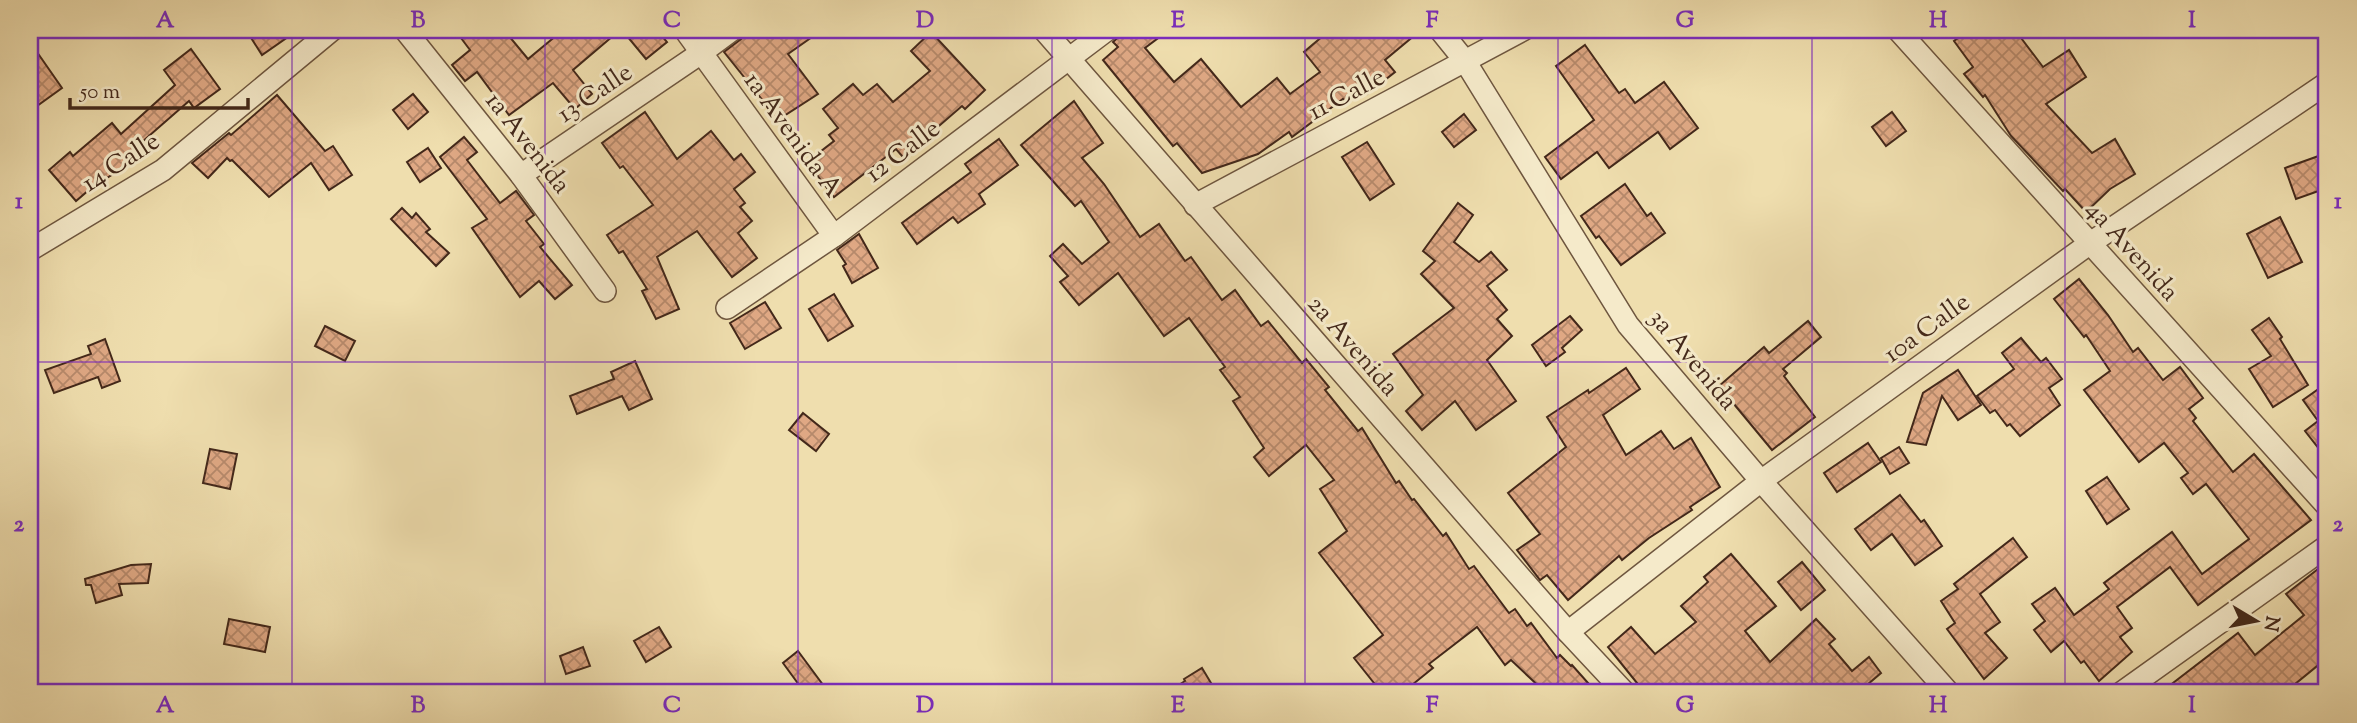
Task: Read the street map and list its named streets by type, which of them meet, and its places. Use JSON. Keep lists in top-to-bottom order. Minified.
{"streets":{"street":["13 Calle","11 Calle","1a Avenida A","1a Avenida","12 Calle","14 Calle","4a Avenida","10a Calle","2a Avenida","3a Avenida"]},"crossings":[["13 Calle","1a Avenida A"],["13 Calle","1a Avenida"],["11 Calle","2a Avenida"],["11 Calle","3a Avenida"],["1a Avenida A","12 Calle"],["12 Calle","2a Avenida"],["4a Avenida","10a Calle"],["10a Calle","2a Avenida"],["10a Calle","3a Avenida"]],"scale_bar":"50 m","north":"right","grid":{"columns":["A","B","C","D","E","F","G","H","I"],"rows":["1","2"]}}
